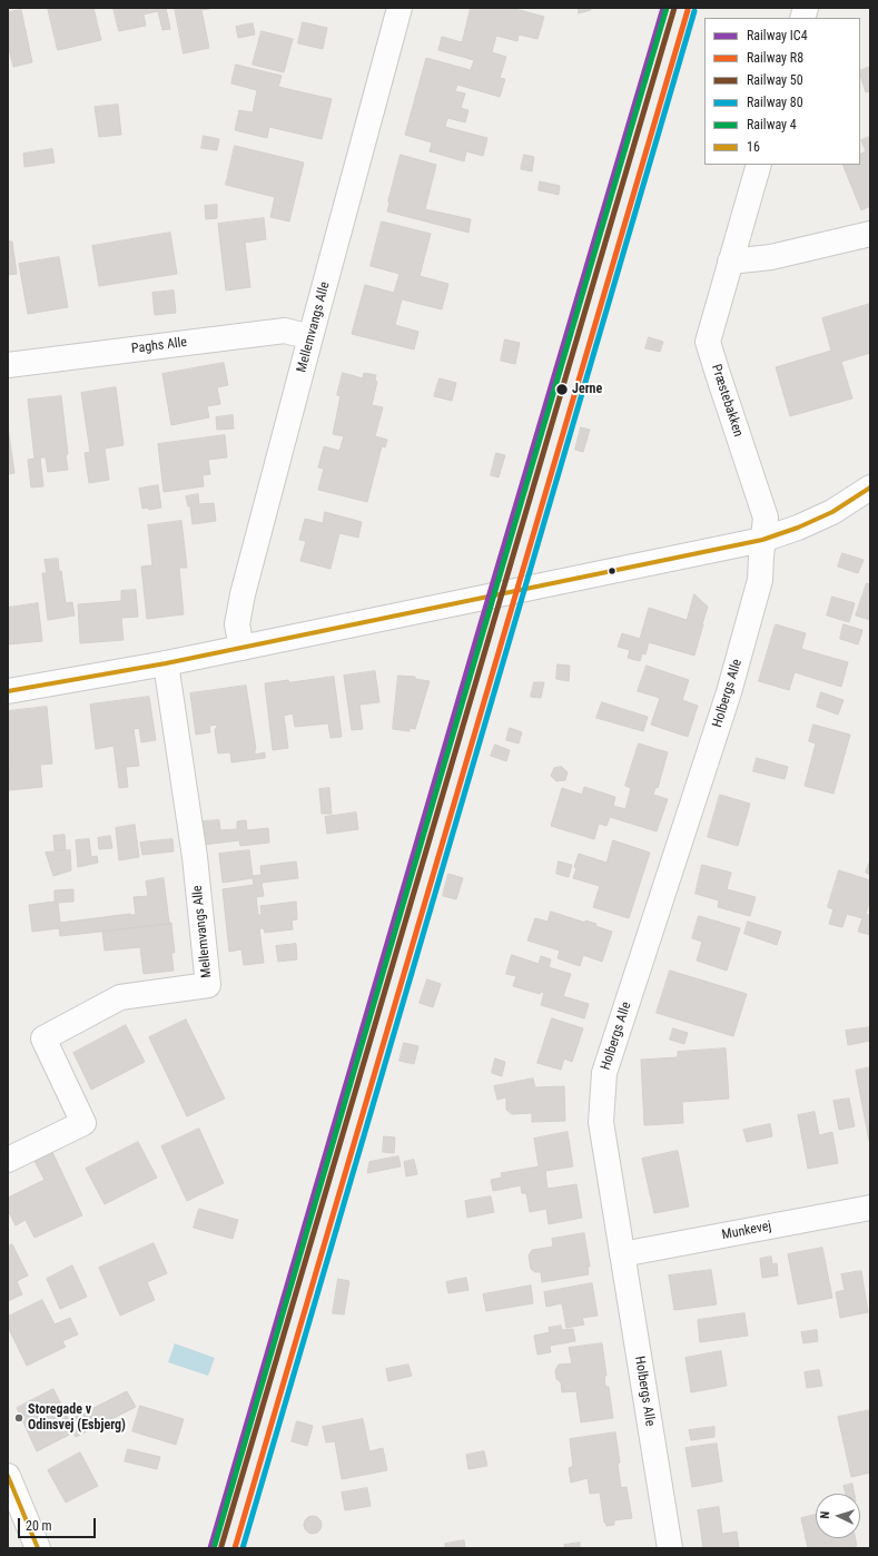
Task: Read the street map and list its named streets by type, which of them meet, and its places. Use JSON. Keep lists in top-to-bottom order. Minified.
{"streets":{"street":["Mellemvangs Alle","Paghs Alle","Præstebakken","Holbergs Alle","Munkevej"]},"crossings":[["Mellemvangs Alle","Paghs Alle"],["Præstebakken","Holbergs Alle"],["Holbergs Alle","Munkevej"]],"places":["Jerne","Storegade v Odinsvej (Esbjerg)"],"lines":["rail line IC4","rail line 50","rail line 4","rail line R8","rail line 80","transit line 16"],"legend":["Railway IC4","Railway R8","Railway 50","Railway 80","Railway 4","16"],"scale_bar":"20 m","north":"left"}
